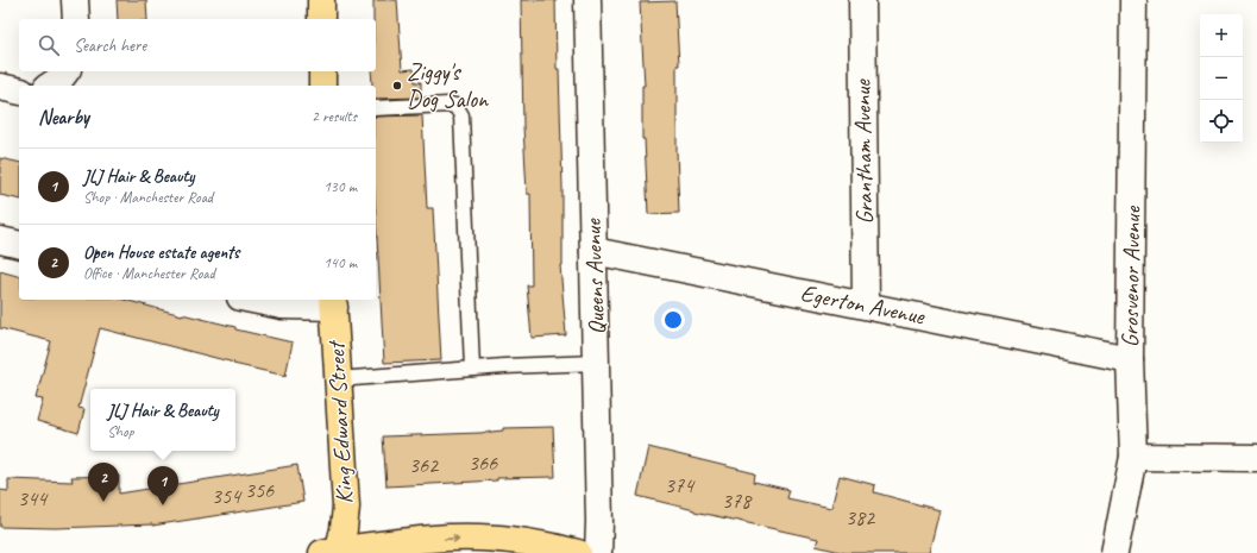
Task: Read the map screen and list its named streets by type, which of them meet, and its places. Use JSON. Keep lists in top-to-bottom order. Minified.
{"streets":{"main road":["King Edward Street"],"street":["Grantham Avenue","Queens Avenue","Grosvenor Avenue","Egerton Avenue"]},"crossings":[["Grantham Avenue","Egerton Avenue"],["Queens Avenue","Egerton Avenue"],["Grosvenor Avenue","Egerton Avenue"]],"places":["Ziggy's Dog Salon"],"house_numbers":["366","362","374","356","354","344","378","382"],"page":{"map_buttons":["+","−"],"search":"Search here","heading":["Nearby","2 results"],"list":[{"mark":"1","name":"JLJ Hair & Beauty","note":"Shop · Manchester Road","value":"130 m"},{"mark":"2","name":"Open House estate agents","note":"Office · Manchester Road","value":"140 m"}],"popup":["JLJ Hair & Beauty","Shop"],"pins":["2","1"]}}
